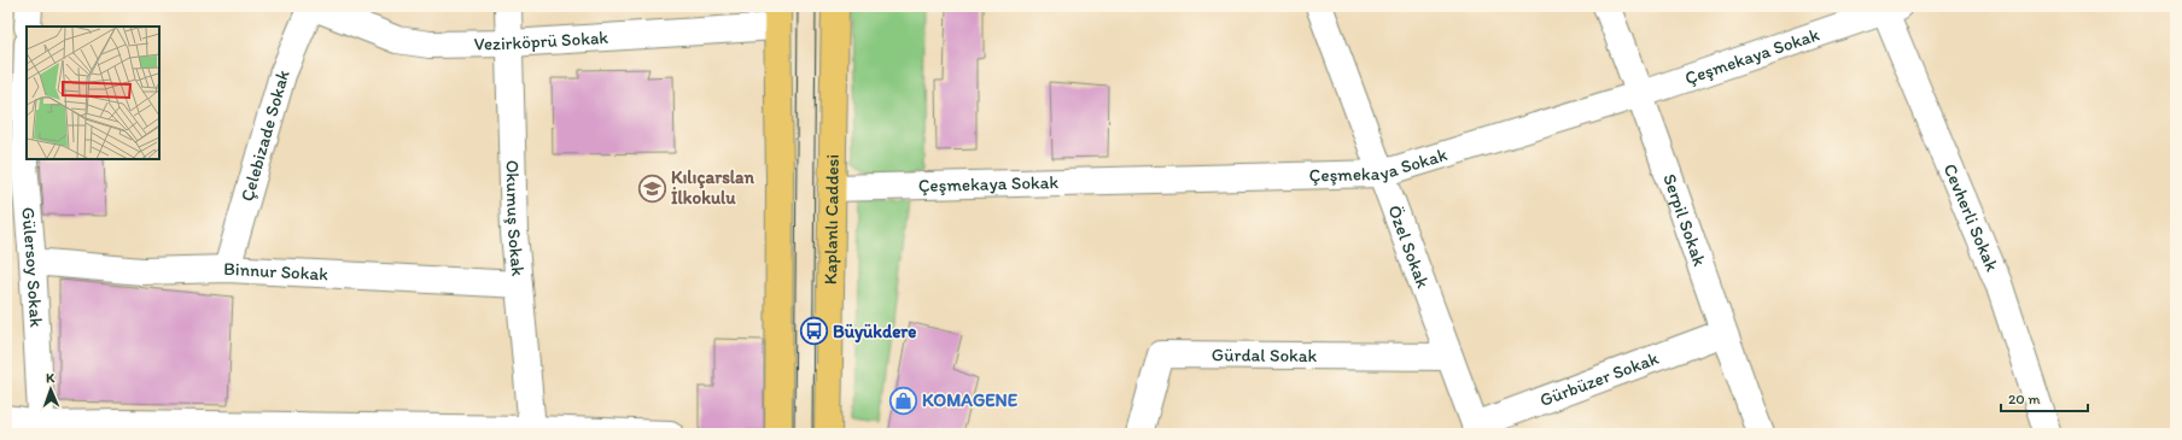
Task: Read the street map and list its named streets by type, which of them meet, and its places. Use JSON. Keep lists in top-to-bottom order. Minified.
{"streets":{"main road":["Kaplanlı Caddesi"],"street":["Vezirköprü Sokak","Çeşmekaya Sokak","Çelebizade Sokak","Okumuş Sokak","Cevherli Sokak","Serpil Sokak","Özel Sokak","Gülersoy Sokak","Binnur Sokak","Gürdal Sokak","Gürbüzer Sokak"]},"crossings":[["Vezirköprü Sokak","Çelebizade Sokak"],["Vezirköprü Sokak","Okumuş Sokak"],["Çeşmekaya Sokak","Cevherli Sokak"],["Çeşmekaya Sokak","Kaplanlı Caddesi"],["Çeşmekaya Sokak","Serpil Sokak"],["Çeşmekaya Sokak","Özel Sokak"],["Çelebizade Sokak","Binnur Sokak"],["Okumuş Sokak","Binnur Sokak"],["Serpil Sokak","Gürbüzer Sokak"],["Özel Sokak","Gürdal Sokak"],["Özel Sokak","Gürbüzer Sokak"],["Gülersoy Sokak","Binnur Sokak"]],"places":{"school or university":["Kılıçarslan İlkokulu"],"bus stop":["Büyükdere"],"shop":["KOMAGENE"]},"scale_bar":"20 m","north":"top"}
